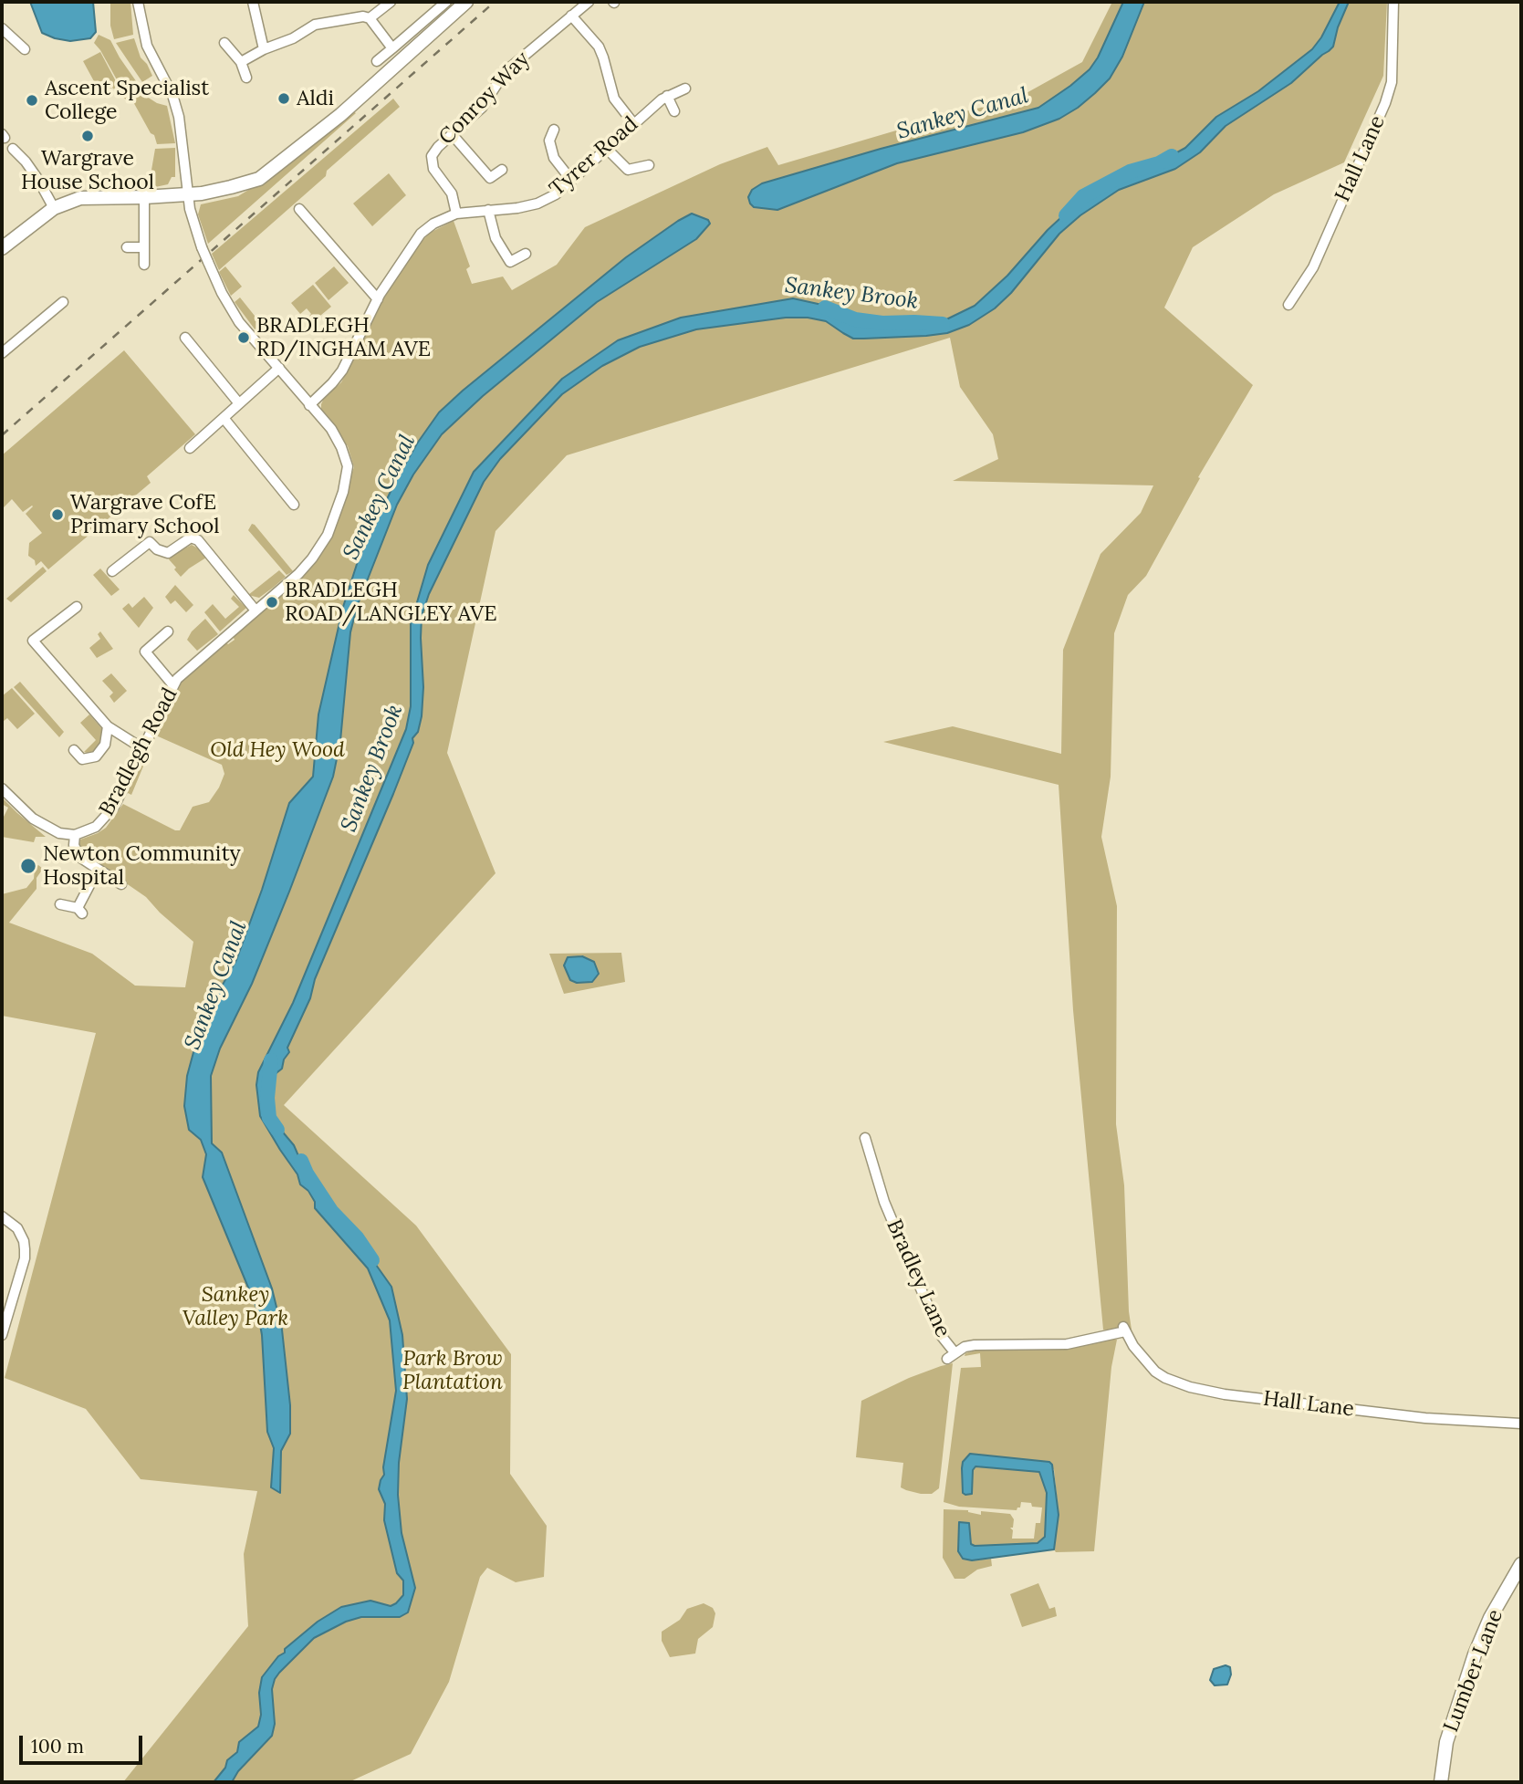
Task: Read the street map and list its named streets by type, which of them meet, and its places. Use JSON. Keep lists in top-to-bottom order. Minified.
{"streets":{"street":["Conroy Way","Tyrer Road","Hall Lane","Bradlegh Road","Bradley Lane","Lumber Lane"]},"crossings":[["Conroy Way","Tyrer Road"],["Tyrer Road","Bradlegh Road"],["Hall Lane","Bradley Lane"]],"water":["Sankey Canal","Sankey Brook"],"parks":["Old Hey Wood","Sankey Valley Park","Park Brow Plantation"],"places":["Aldi","Ascent Specialist College","Wargrave House School","BRADLEGH RD/INGHAM AVE","Wargrave CofE Primary School","BRADLEGH ROAD/LANGLEY AVE","Newton Community Hospital"],"scale_bar":"100 m"}
